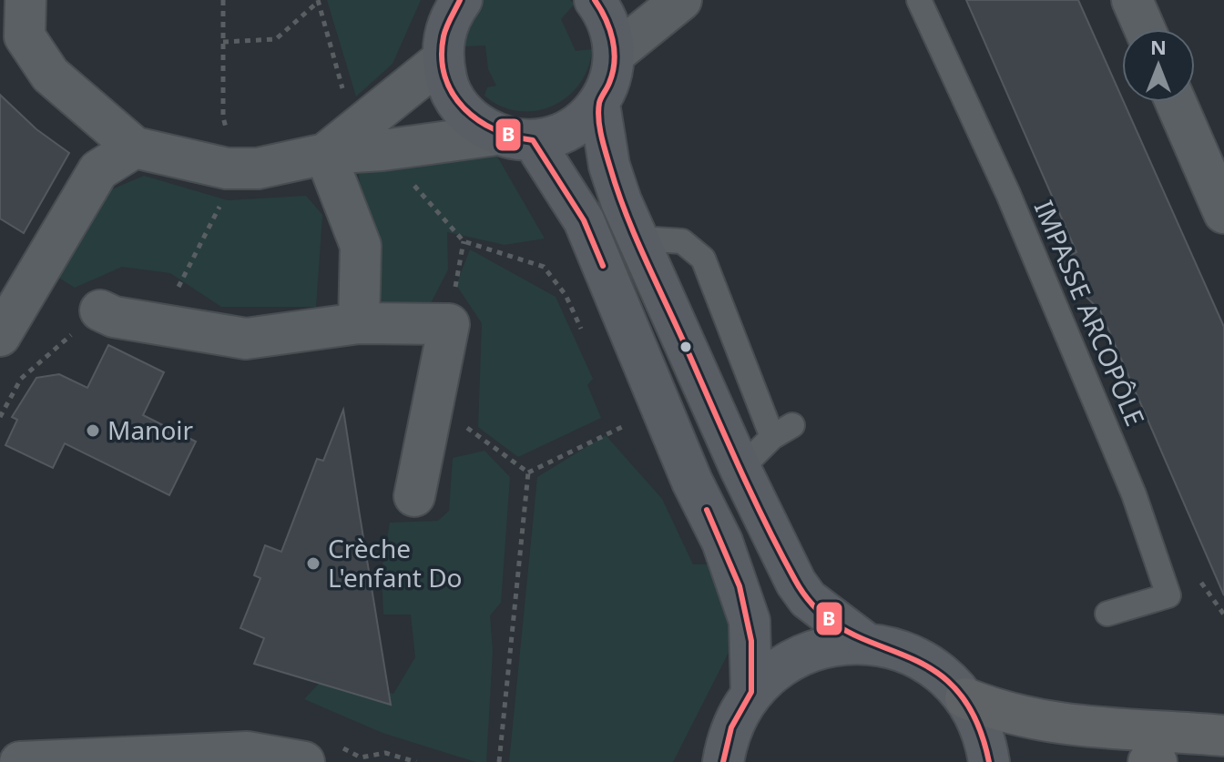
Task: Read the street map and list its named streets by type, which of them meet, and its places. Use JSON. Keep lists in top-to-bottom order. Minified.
{"streets":{"lane":["IMPASSE ARCOPÔLE"]},"places":["Manoir","Crèche L'enfant Do"],"lines":["transit line B"],"north":"top"}
